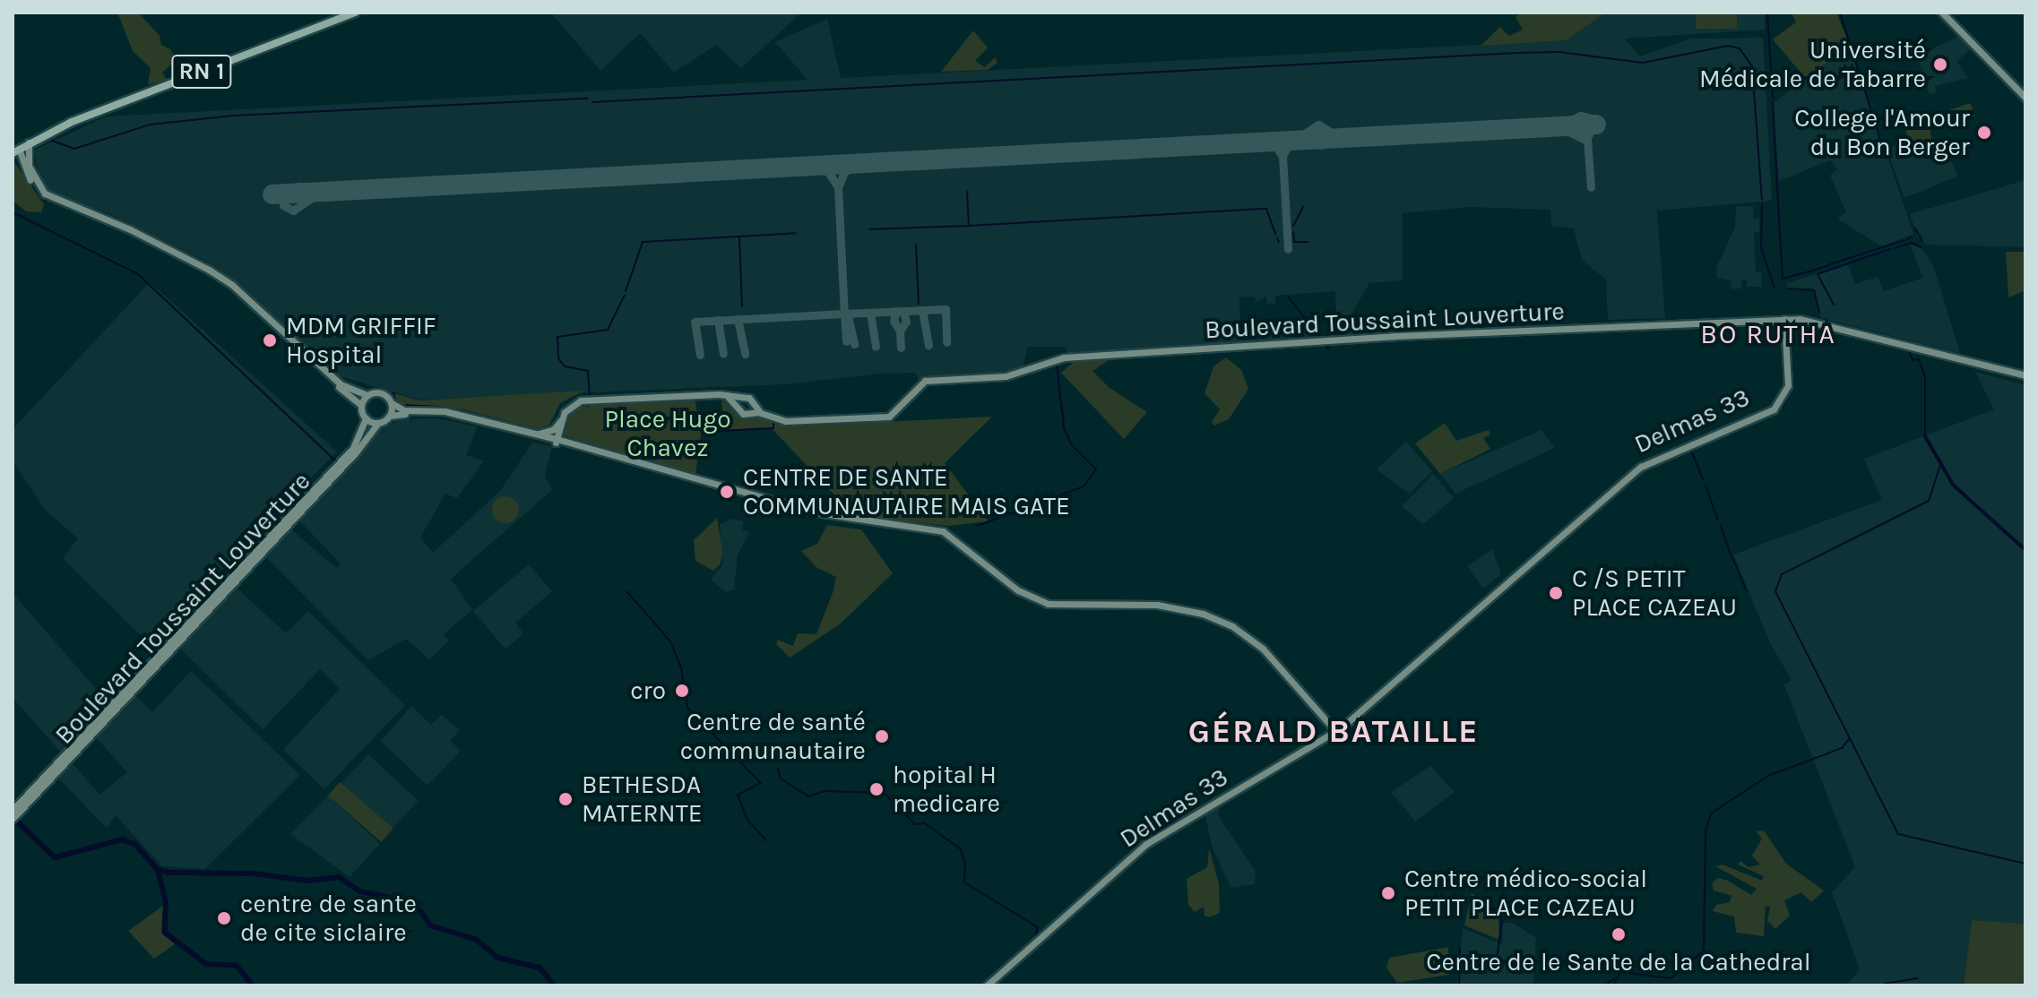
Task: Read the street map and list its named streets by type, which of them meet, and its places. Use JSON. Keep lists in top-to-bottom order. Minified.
{"streets":{"main road":["RN 1","Boulevard Toussaint Louverture","Delmas 33"]},"crossings":[["Boulevard Toussaint Louverture","Delmas 33"]],"districts":["BO RUTHA","GÉRALD BATAILLE"],"parks":["Place Hugo Chavez"],"places":["Université Médicale de Tabarre","College l'Amour du Bon Berger","MDM GRIFFIF Hospital","CENTRE DE SANTE COMMUNAUTAIRE MAIS GATE","C /S PETIT PLACE CAZEAU","cro","Centre de santé communautaire","hopital H medicare","BETHESDA MATERNTE","Centre médico-social PETIT PLACE CAZEAU","centre de sante de cite siclaire","Centre de le Sante de la Cathedral"]}
